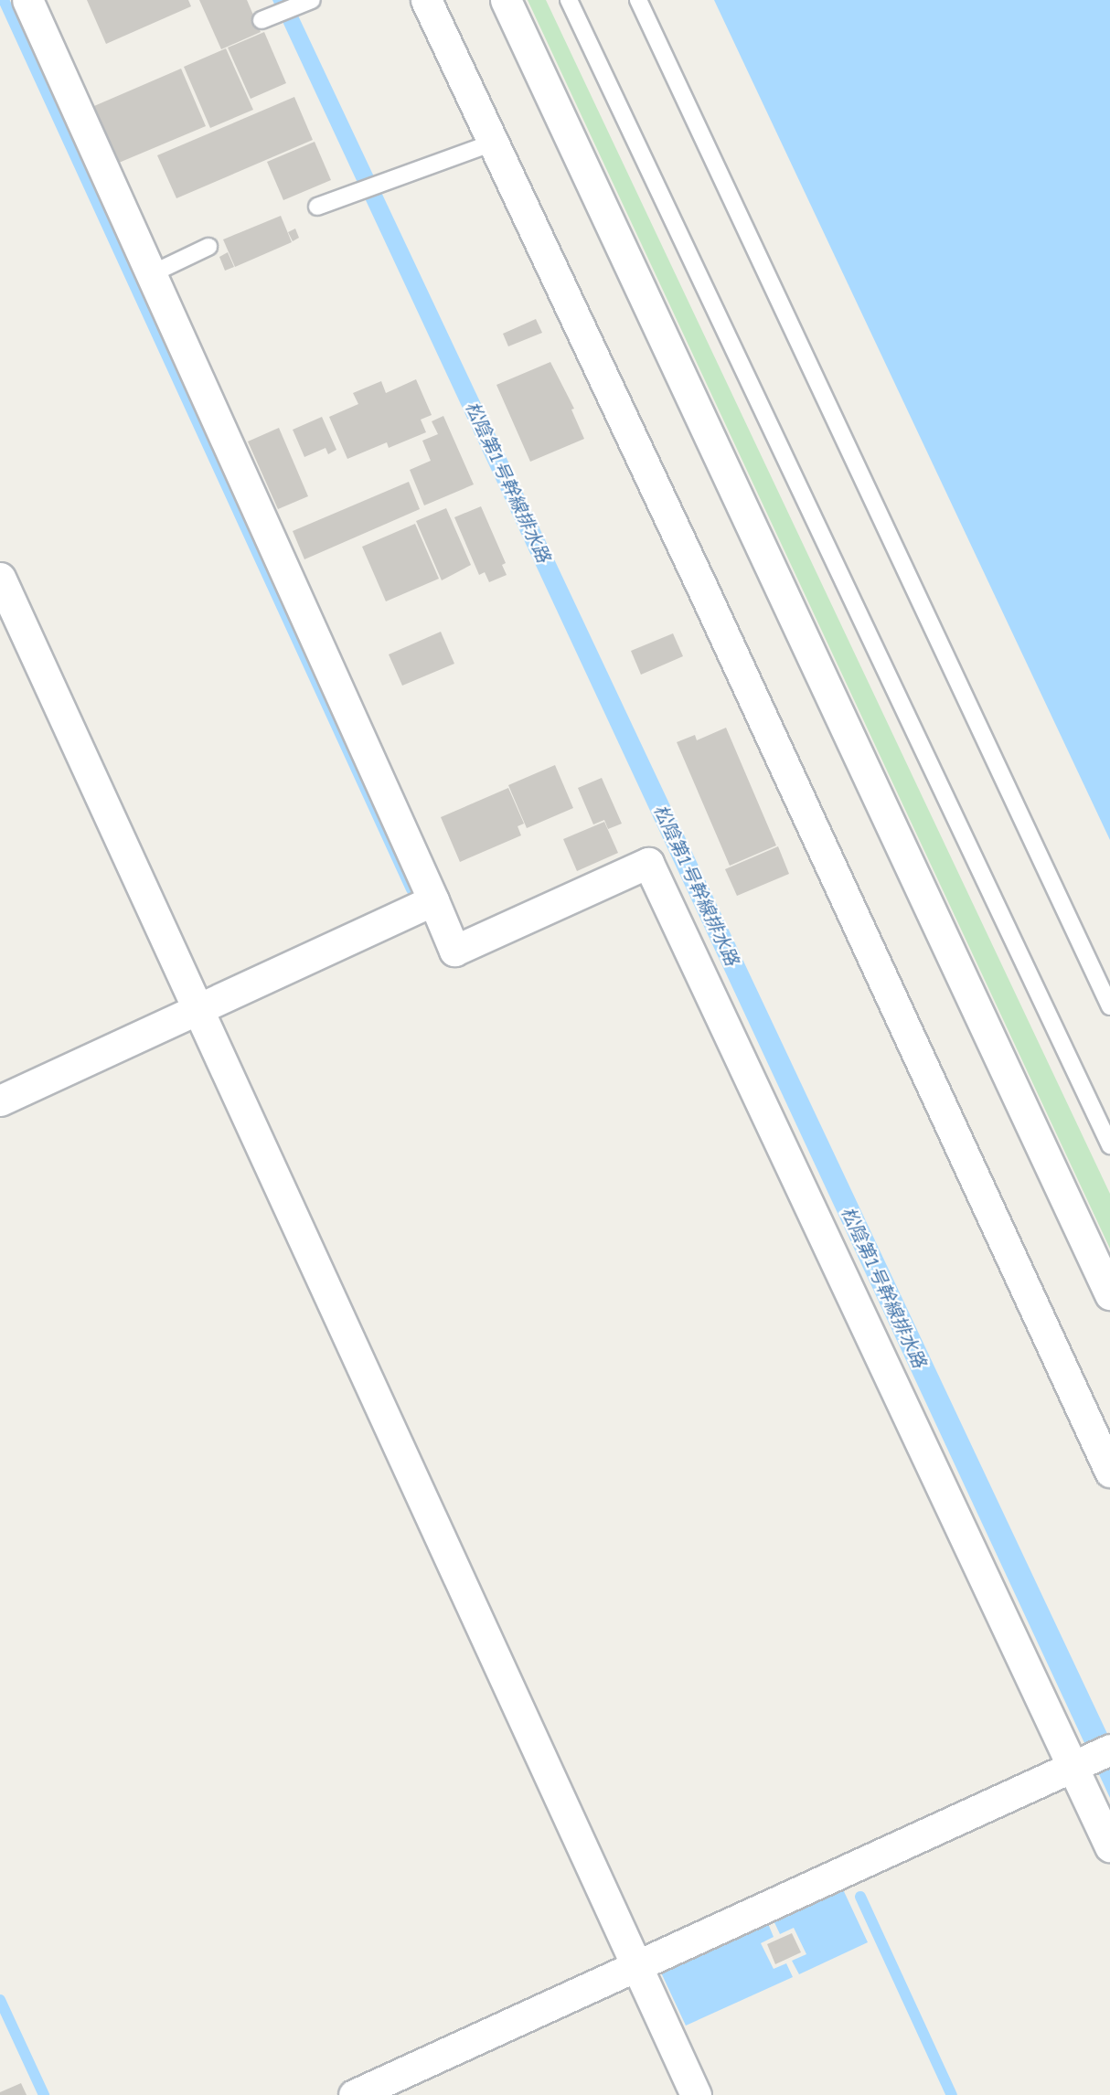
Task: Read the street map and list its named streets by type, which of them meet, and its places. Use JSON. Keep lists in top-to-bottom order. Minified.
{"water":["松陰第1号幹線排水路"]}
